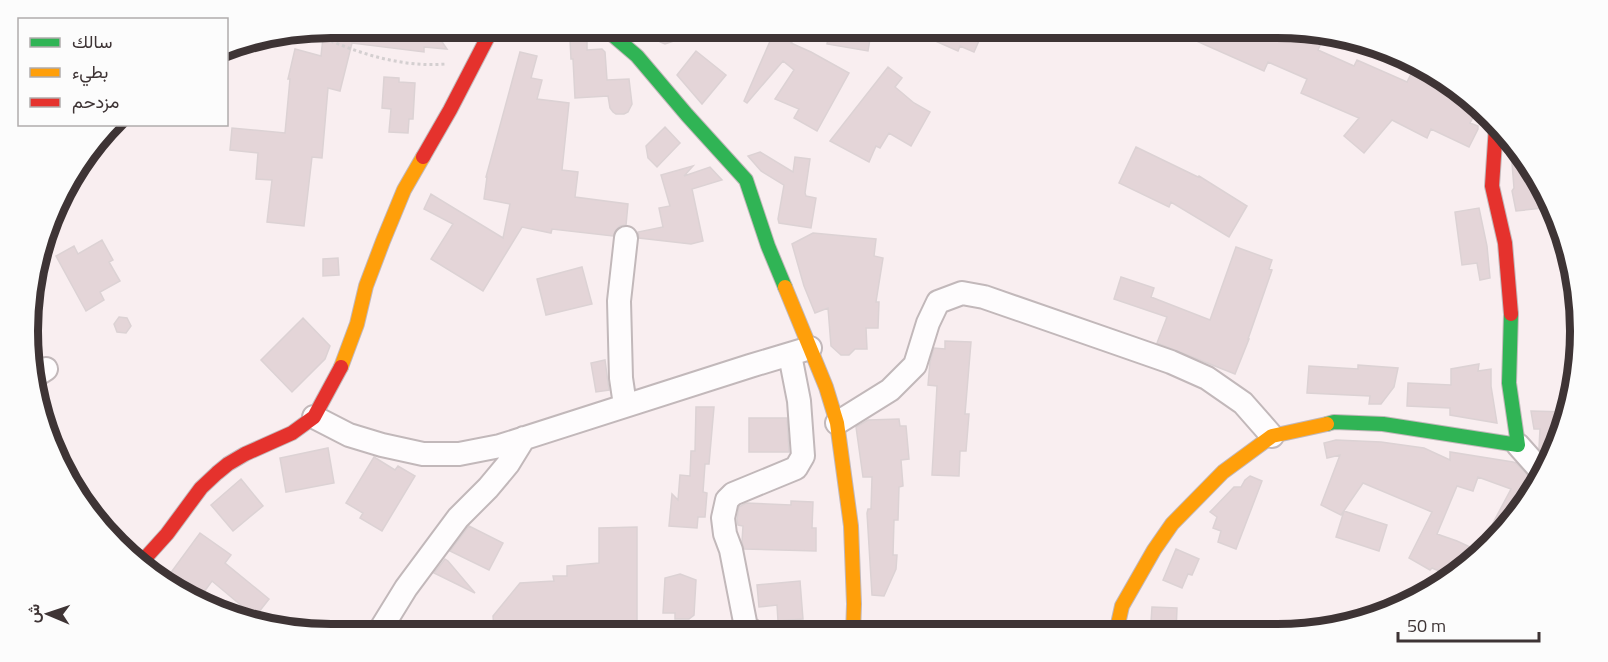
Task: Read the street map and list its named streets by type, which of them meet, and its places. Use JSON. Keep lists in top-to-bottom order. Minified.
{"legend":["سالك","بطيء","مزدحم"],"scale_bar":"50 m","north":"left"}
